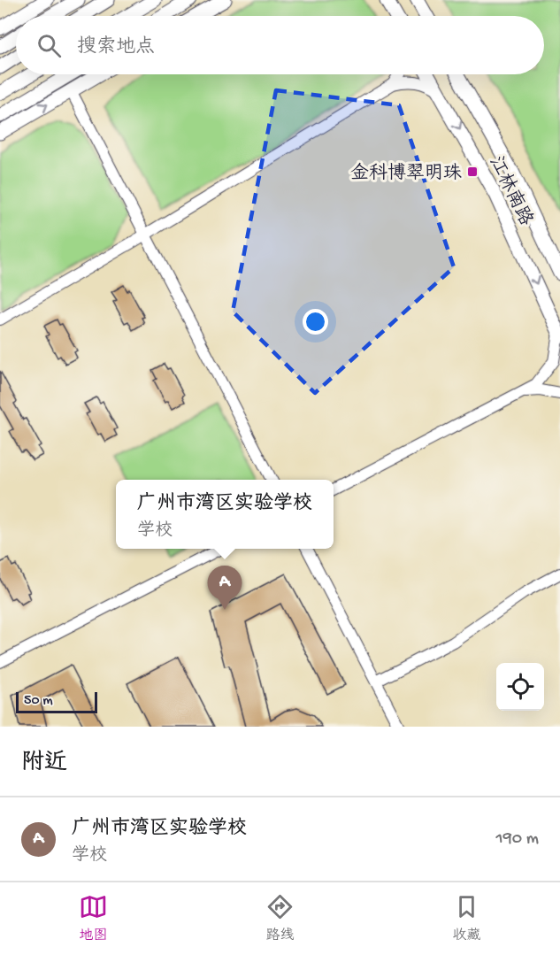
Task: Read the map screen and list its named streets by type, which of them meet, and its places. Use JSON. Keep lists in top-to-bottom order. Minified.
{"streets":{"main road":["江林南路"]},"places":{"transit":["金科博翠明珠"]},"scale_bar":"50 m","page":{"search":"搜索地点","popup":["广州市湾区实验学校","学校"],"pins":"A","scale":"50 m","heading":"附近","list":[{"mark":"A","name":"广州市湾区实验学校","note":"学校","value":"190 m"}],"nav":["地图","路线","收藏"]}}
